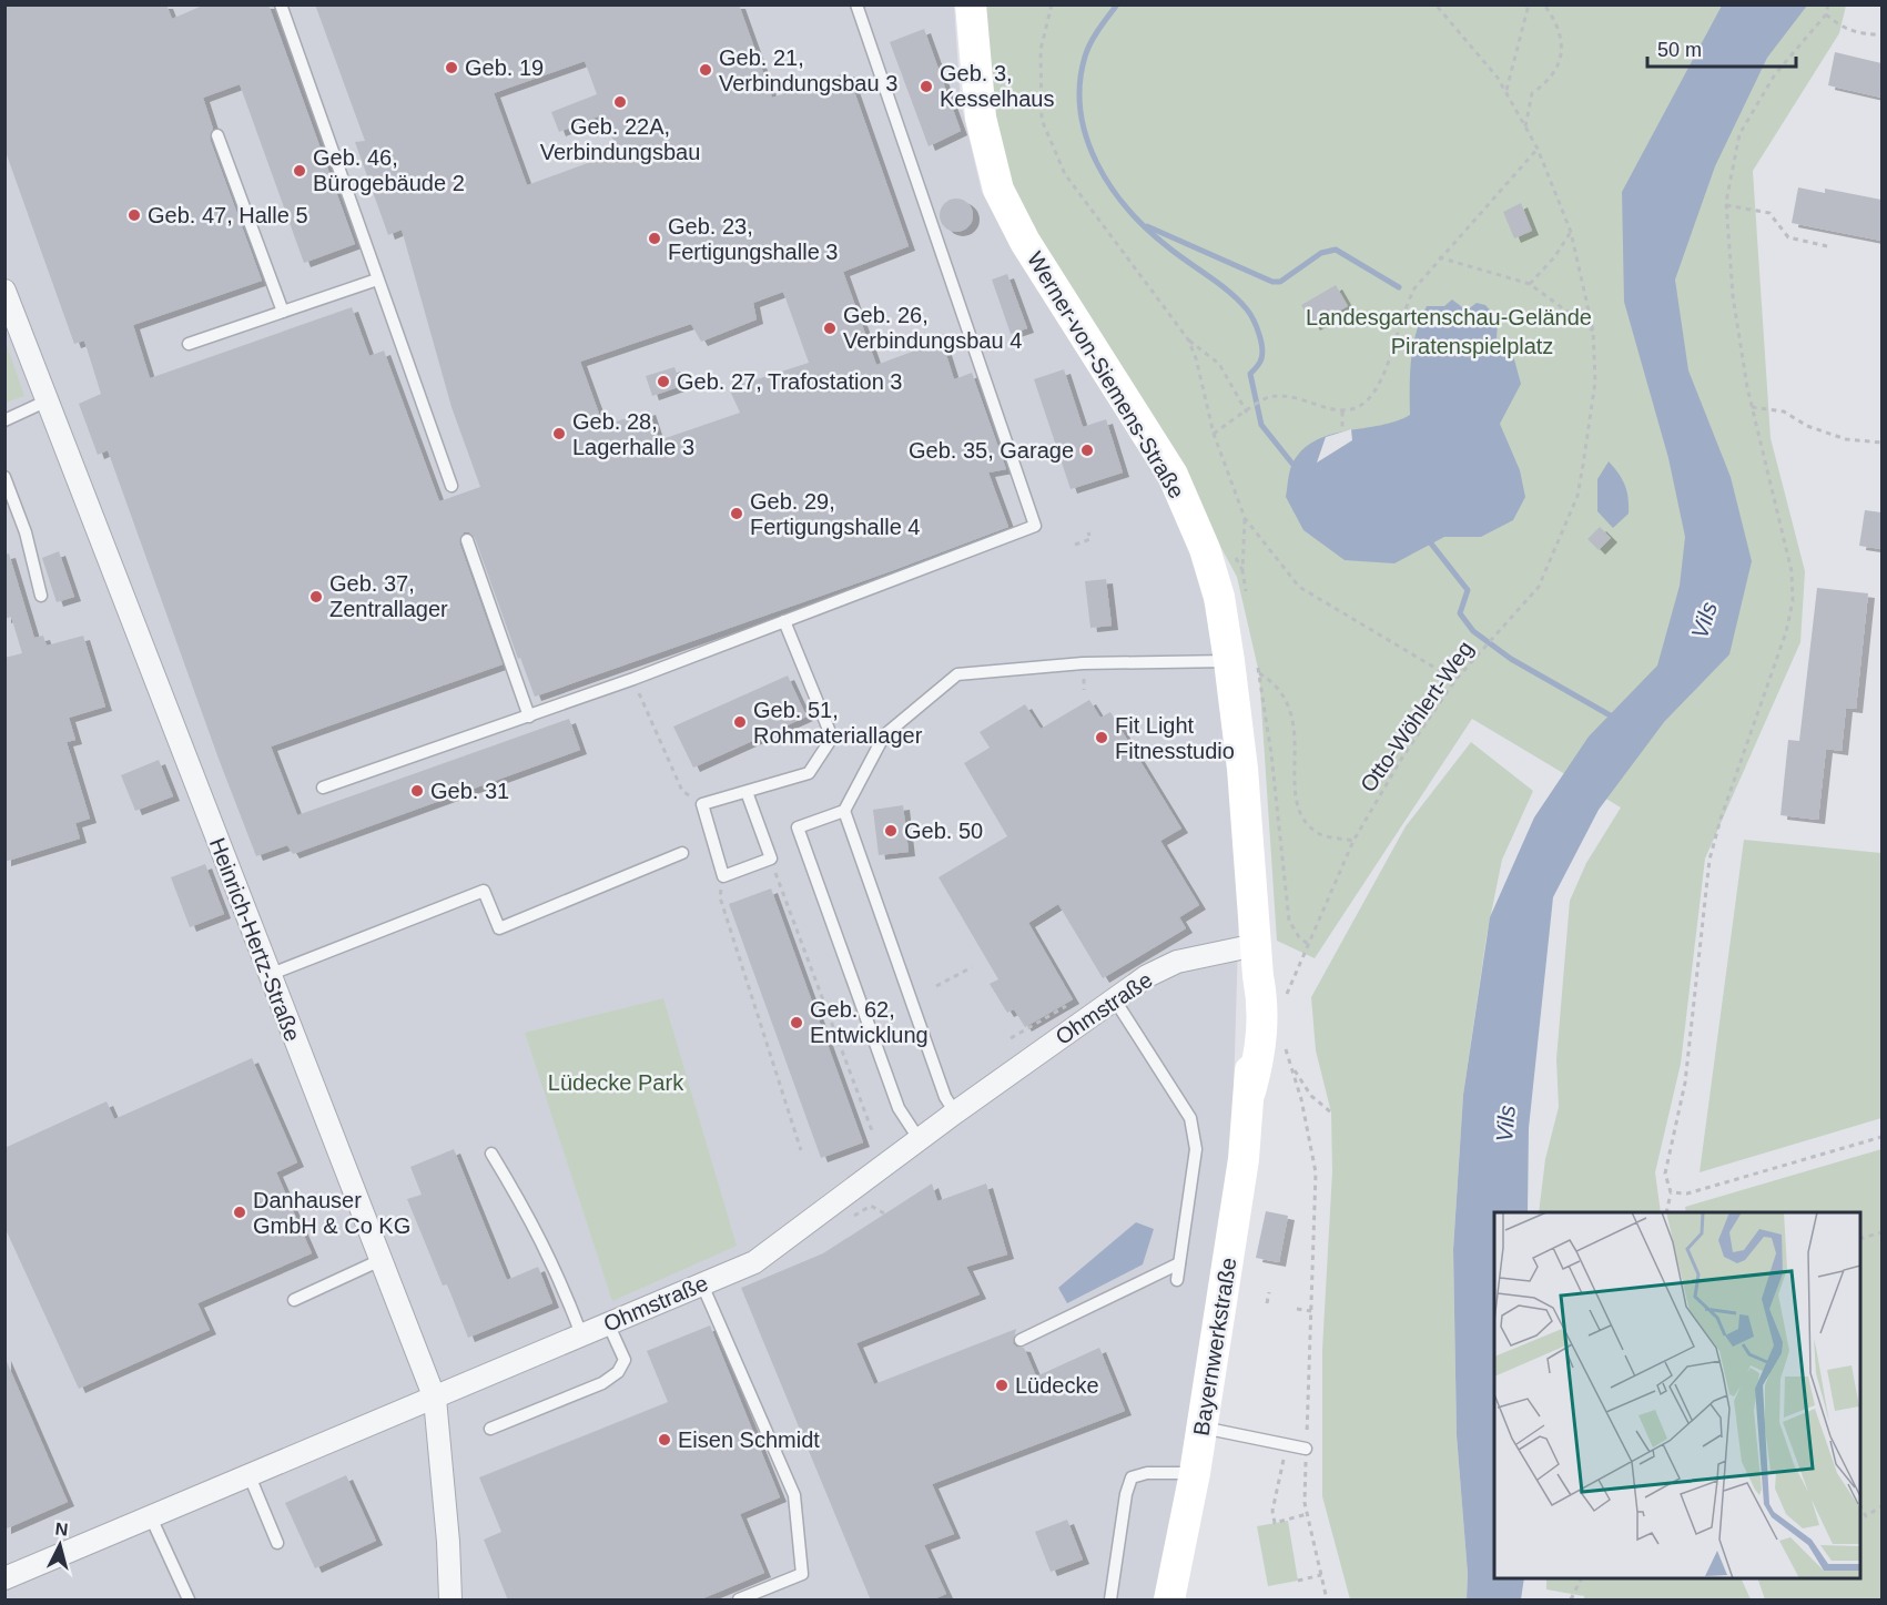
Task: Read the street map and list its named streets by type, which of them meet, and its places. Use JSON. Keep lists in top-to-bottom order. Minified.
{"streets":{"street":["Werner-von-Siemens-Straße","Heinrich-Hertz-Straße","Ohmstraße","Bayernwerkstraße"],"path":["Otto-Wöhlert-Weg"]},"crossings":[["Werner-von-Siemens-Straße","Ohmstraße"],["Werner-von-Siemens-Straße","Bayernwerkstraße"],["Heinrich-Hertz-Straße","Ohmstraße"],["Ohmstraße","Bayernwerkstraße"]],"water":["Vils"],"parks":["Landesgartenschau-Gelände","Piratenspielplatz","Lüdecke Park"],"places":["Geb. 19","Geb. 21, Verbindungsbau 3","Geb. 3, Kesselhaus","Geb. 22A, Verbindungsbau","Geb. 46, Bürogebäude 2","Geb. 47, Halle 5","Geb. 23, Fertigungshalle 3","Geb. 26, Verbindungsbau 4","Geb. 27, Trafostation 3","Geb. 28, Lagerhalle 3","Geb. 35, Garage","Geb. 29, Fertigungshalle 4","Geb. 37, Zentrallager","Geb. 51, Rohmateriallager","Fit Light Fitnesstudio","Geb. 31","Geb. 50","Geb. 62, Entwicklung","Danhauser GmbH & Co KG","Lüdecke","Eisen Schmidt"],"scale_bar":"50 m","north":"top"}
